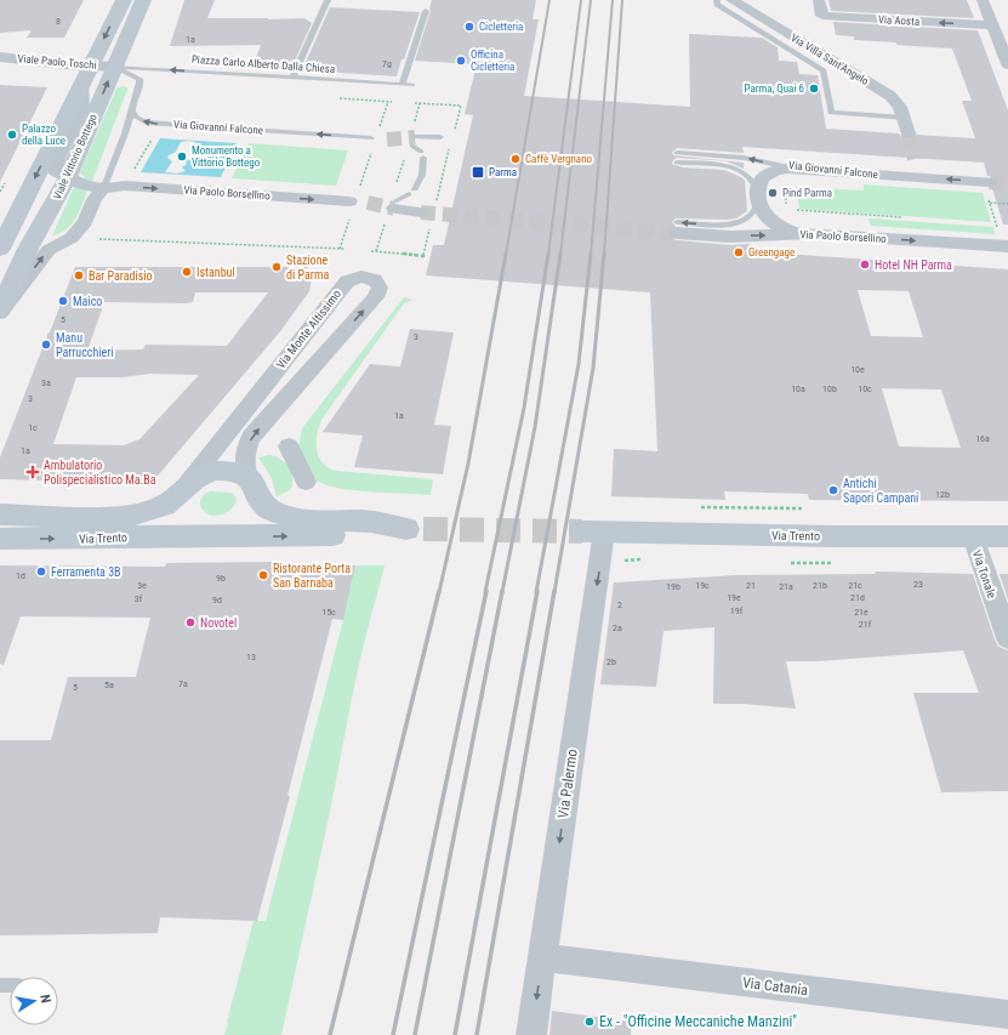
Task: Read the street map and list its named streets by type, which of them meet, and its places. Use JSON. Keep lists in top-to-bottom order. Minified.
{"streets":{"main road":["Viale Vittorio Bottego","Via Trento"],"street":["Via Aosta","Via Villa Sant'Angelo","Viale Paolo Toschi","Via Giovanni Falcone","Via Paolo Borsellino","Via Monte Altissimo","Via Tonale","Via Palermo","Via Catania"],"lane":["Piazza Carlo Alberto Dalla Chiesa"]},"crossings":[["Viale Paolo Toschi","Piazza Carlo Alberto Dalla Chiesa"],["Viale Paolo Toschi","Viale Vittorio Bottego"],["Piazza Carlo Alberto Dalla Chiesa","Viale Vittorio Bottego"],["Viale Vittorio Bottego","Via Paolo Borsellino"],["Via Monte Altissimo","Via Trento"],["Via Trento","Via Tonale"],["Via Trento","Via Palermo"],["Via Palermo","Via Catania"]],"one_way":["Via Aosta","Piazza Carlo Alberto Dalla Chiesa","Via Giovanni Falcone","Via Palermo"],"places":{"other":["Cicletteria","Officina Cicletteria","Parma, Quai 6","Palazzo della Luce","Monumento a Vittorio Bottego","Caffè Vergnano","Pind Parma","Greengage","Hotel NH Parma","Stazione di Parma","Istanbul","Bar Paradisio","Maico","Manu Parrucchieri","Antichi Sapori Campani","Ferramenta 3B","Ristorante Porta San Barnaba","Novotel","Ex - \"Officine Meccaniche Manzini\""],"transit":["Parma"],"health":["Ambulatorio Polispecialistico Ma.Ba"]},"house_numbers":["8","1a","7g","5","3","10e","3a","10a","10b","10c","3","1a","1c","16a","1a","12b","1d","9b","23","3e","19c","21","21b","21c","19b","21a","19e","21d","3f","9d","2","19f","15c","21e","21f","2a","13","2b","7a","5a","5"],"north":"right"}
